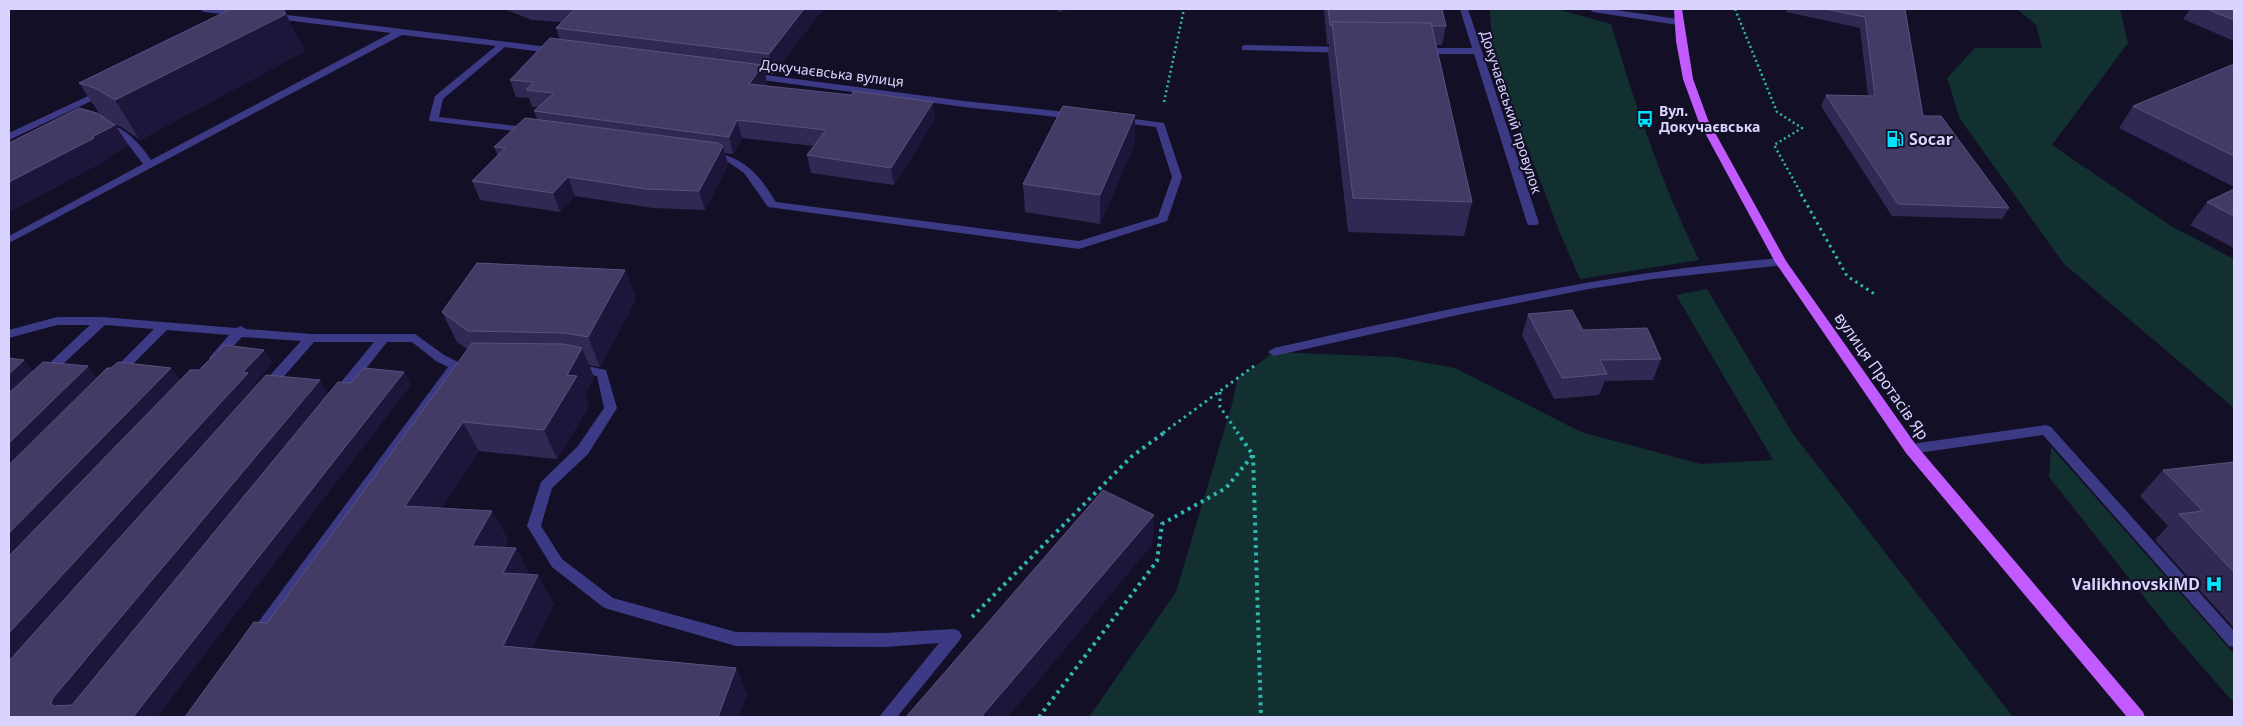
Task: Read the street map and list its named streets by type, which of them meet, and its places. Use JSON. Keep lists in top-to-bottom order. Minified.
{"streets":{"main road":["вулиця Протасів Яр"],"street":["Докучаєвська вулиця","Докучаєвський провулок"]},"places":{"bus stop":["Вул. Докучаєвська"],"fuel station":["Socar"],"hospital":["ValikhnovskiMD"]}}
